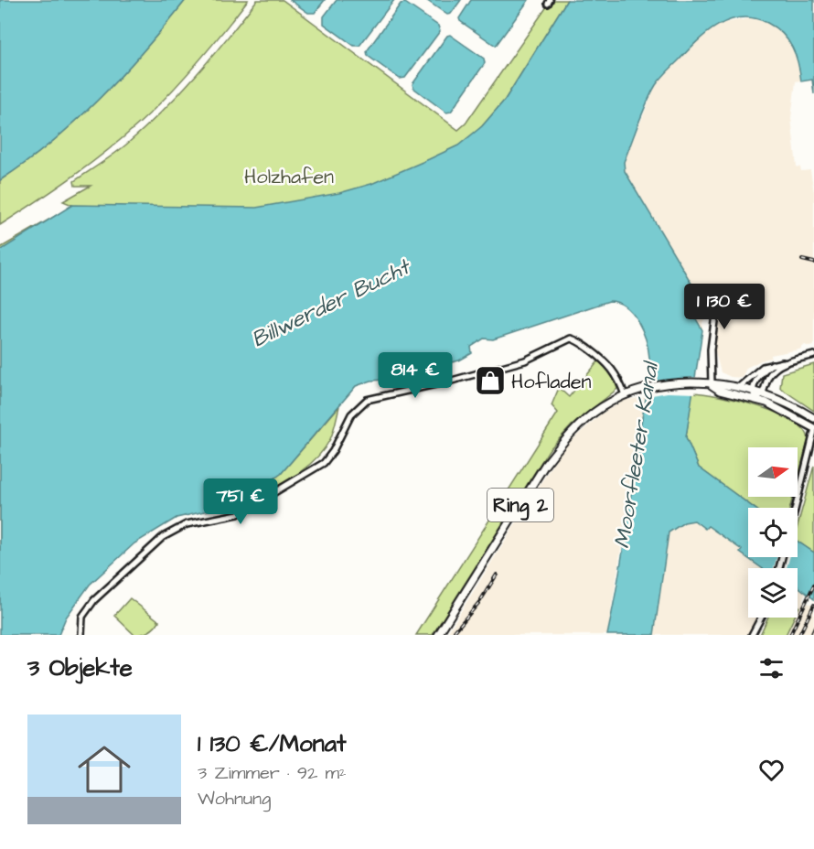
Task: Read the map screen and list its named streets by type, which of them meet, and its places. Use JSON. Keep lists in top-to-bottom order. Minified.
{"streets":{"main road":["Ring 2"]},"water":["Billwerder Bucht","Moorfleeter Kanal"],"parks":["Holzhafen"],"places":{"shop":["Hofladen"]},"north":"right","page":{"price":["1 130 €","814 €","751 €"],"heading":"3 Objekte","list":[{"name":"1 130 €/Monat","note":"3 Zimmer · 92 m² · Wohnung"}]}}
